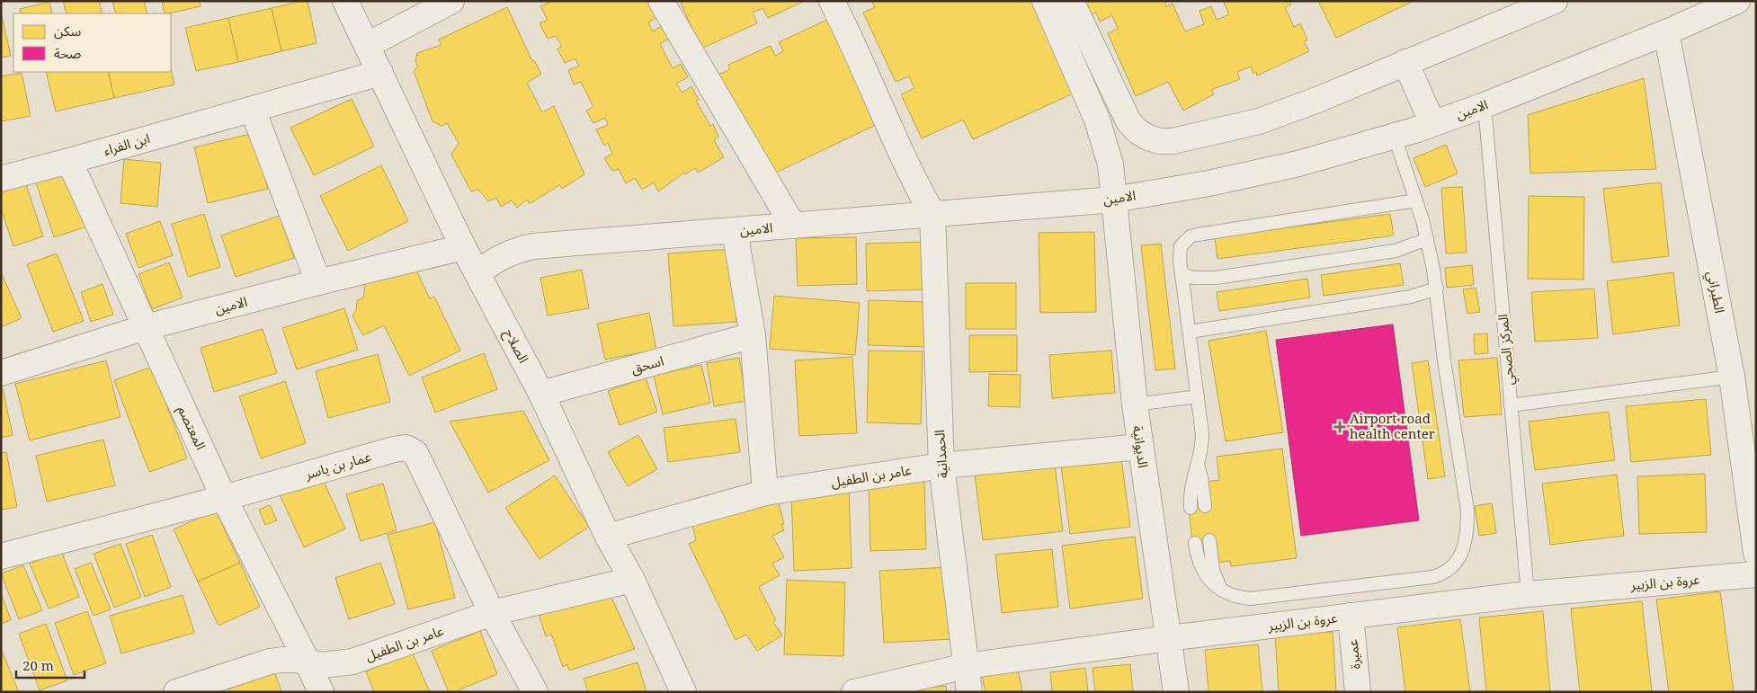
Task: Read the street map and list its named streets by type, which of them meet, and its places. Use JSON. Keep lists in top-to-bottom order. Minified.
{"streets":{"street":["الامين","ابن الفراء","الطبراني","الصلاح","اسحق","المعتصم","الديوانية","الحمدانية","عمار بن ياسر","عامر بن الطفيل","عروة بن الزبير","عميرة"],"lane":["المركز الصحي"]},"crossings":[["الامين","الطبراني"],["الامين","الصلاح"],["الامين","المركز الصحي"],["الامين","المعتصم"],["الامين","الديوانية"],["الامين","الحمدانية"],["ابن الفراء","الصلاح"],["ابن الفراء","المعتصم"],["الصلاح","اسحق"],["الصلاح","عامر بن الطفيل"],["المركز الصحي","عروة بن الزبير"],["المعتصم","عمار بن ياسر"],["المعتصم","عامر بن الطفيل"],["الديوانية","عامر بن الطفيل"],["الديوانية","عروة بن الزبير"],["الحمدانية","عامر بن الطفيل"],["الحمدانية","عروة بن الزبير"],["عمار بن ياسر","عامر بن الطفيل"],["عروة بن الزبير","عميرة"]],"places":{"health":["Airport road health center"]},"legend":["سكن","صحة"],"scale_bar":"20 m"}
